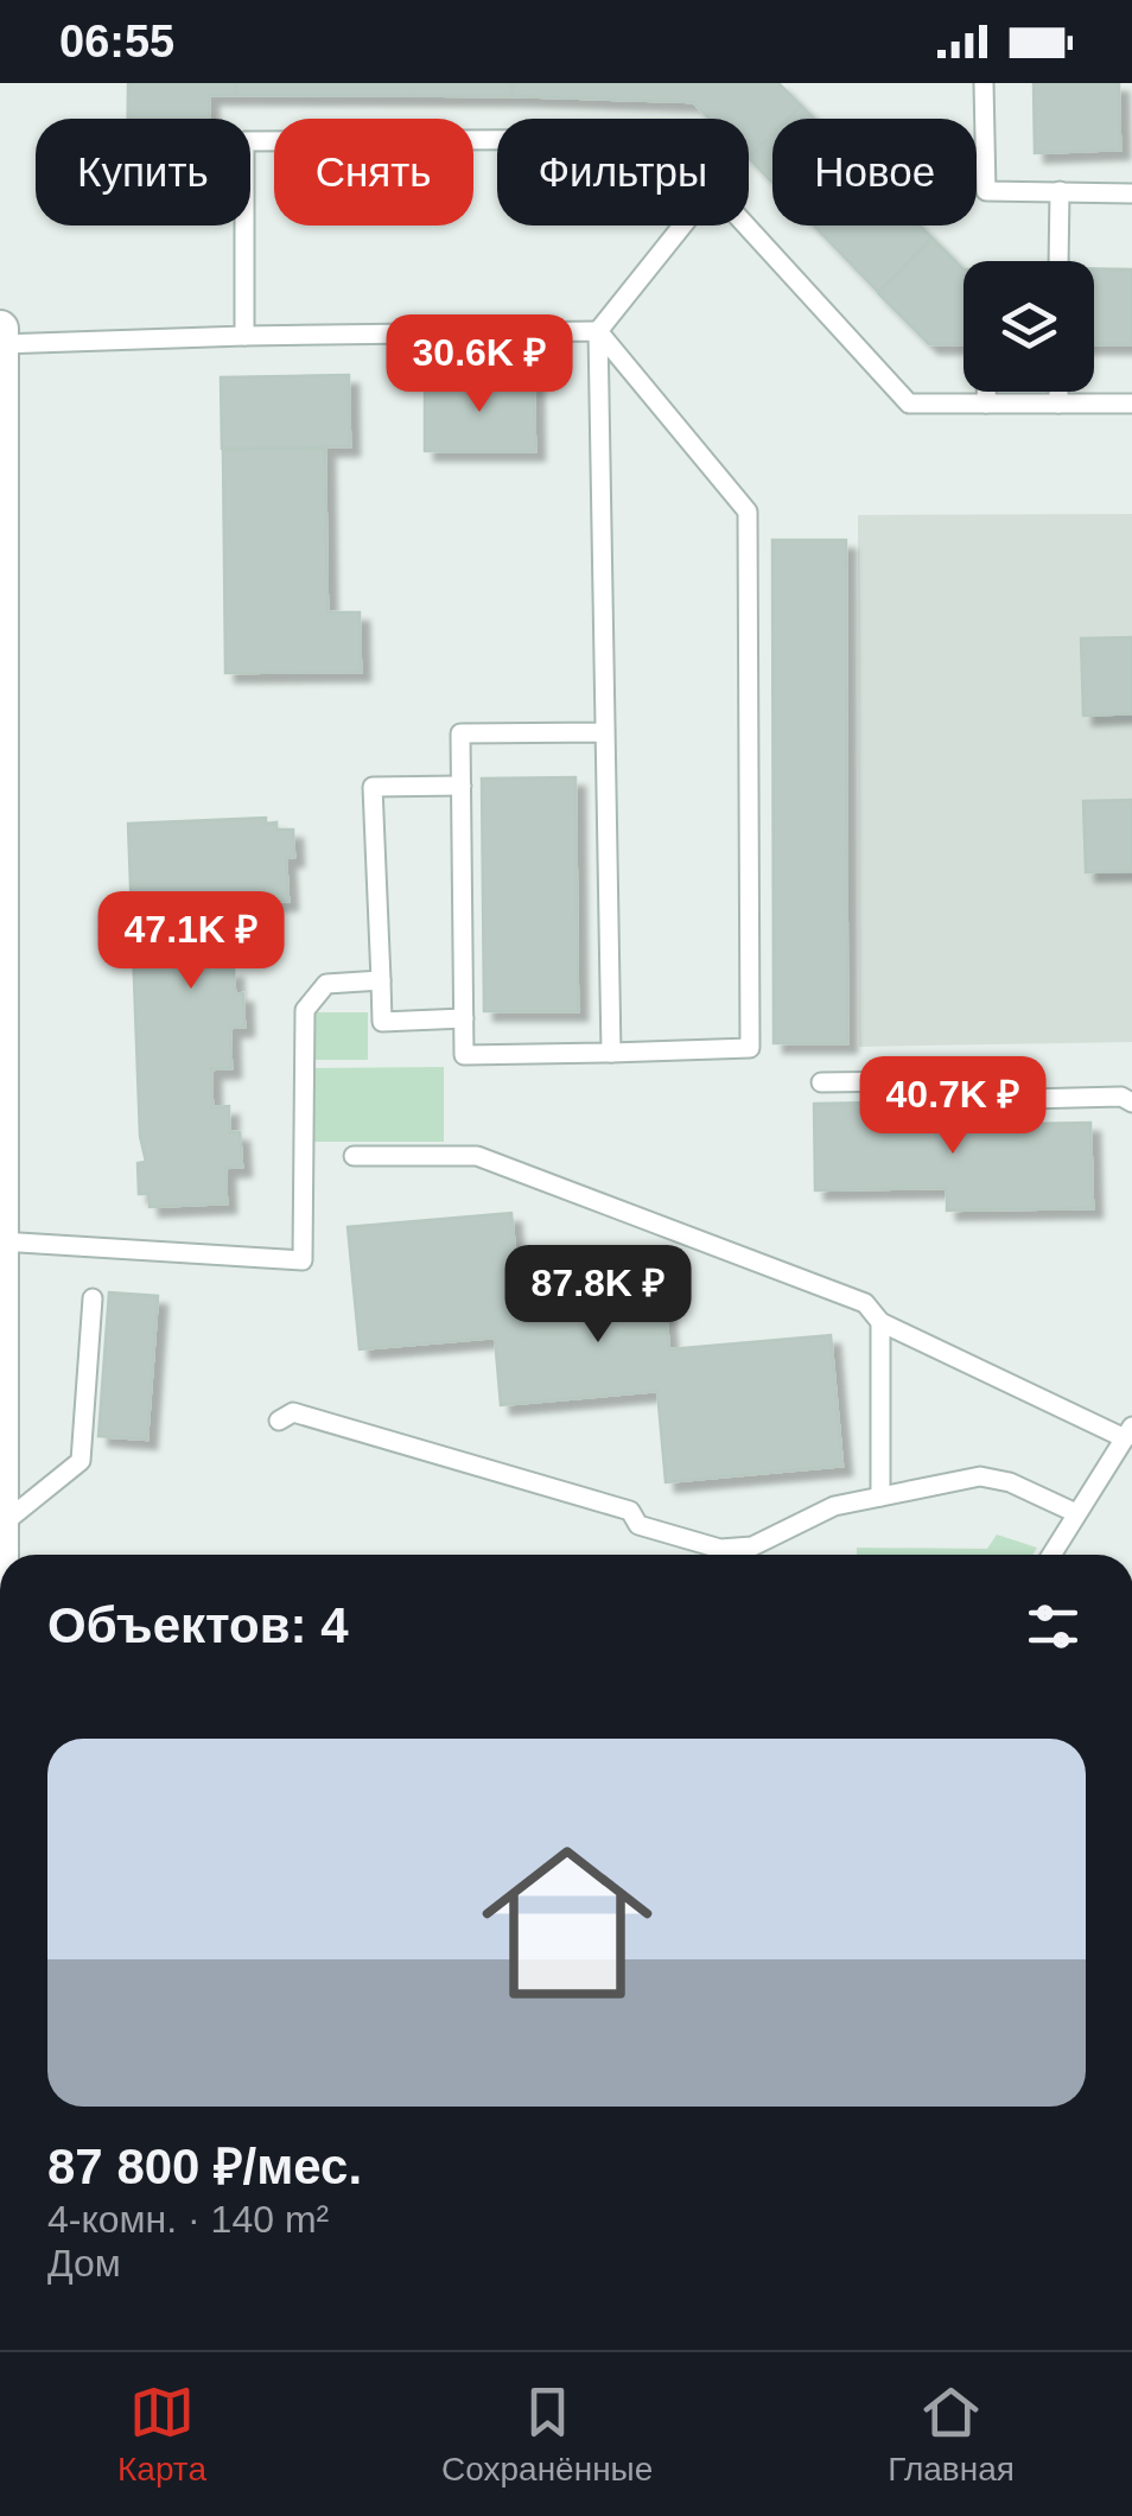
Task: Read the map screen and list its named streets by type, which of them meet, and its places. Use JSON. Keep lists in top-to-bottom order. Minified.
{"page":{"status":"06:55","chip":["Купить","Снять","Фильтры","Новое"],"price":["30.6K ₽","47.1K ₽","40.7K ₽","87.8K ₽"],"heading":"Объектов: 4","list":[{"name":"87 800 ₽/мес.","note":"4-комн. · 140 m² · Дом"}],"tabs":["Карта","Сохранённые","Главная"]}}
